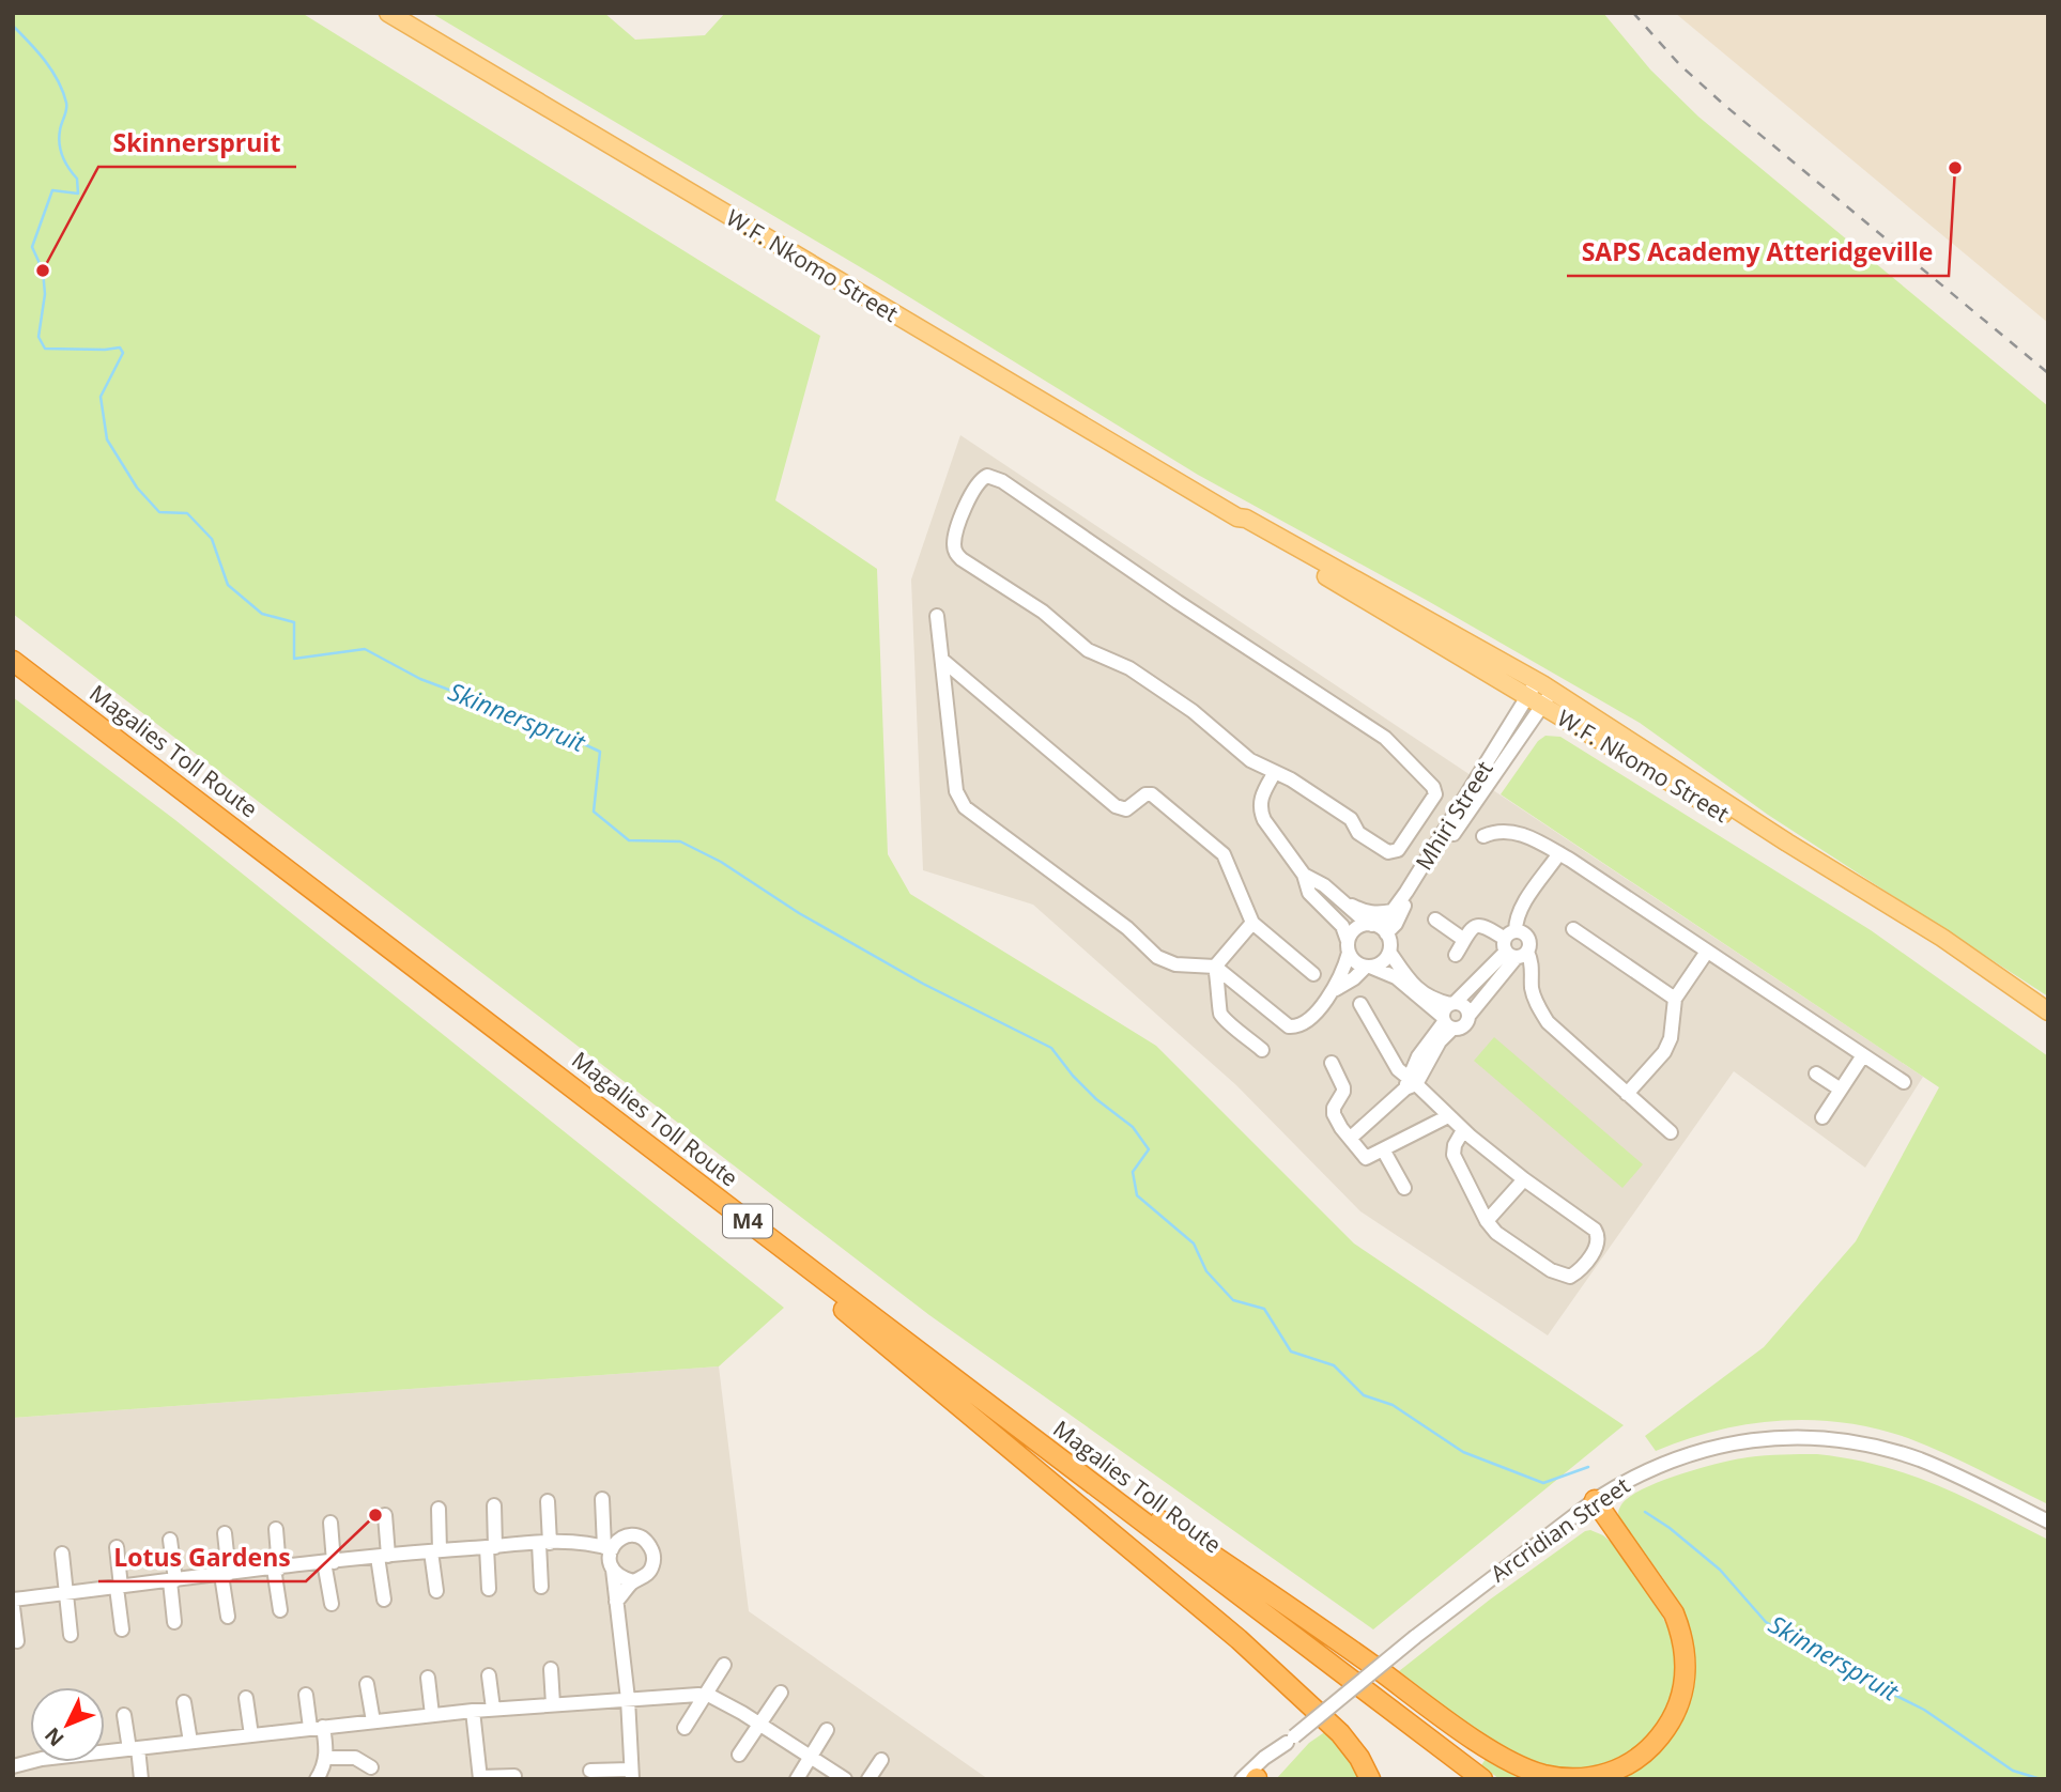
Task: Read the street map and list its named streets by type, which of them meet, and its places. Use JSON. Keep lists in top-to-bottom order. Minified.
{"streets":{"highway":["Magalies Toll Route","M4"],"main road":["W.F. Nkomo Street"],"street":["Mhiri Street","Arcridian Street"]},"crossings":[["W.F. Nkomo Street","Mhiri Street"]],"water":["Skinnerspruit"],"places":["SAPS Academy Atteridgeville","Skinnerspruit","Lotus Gardens"],"north":"bottom left"}
